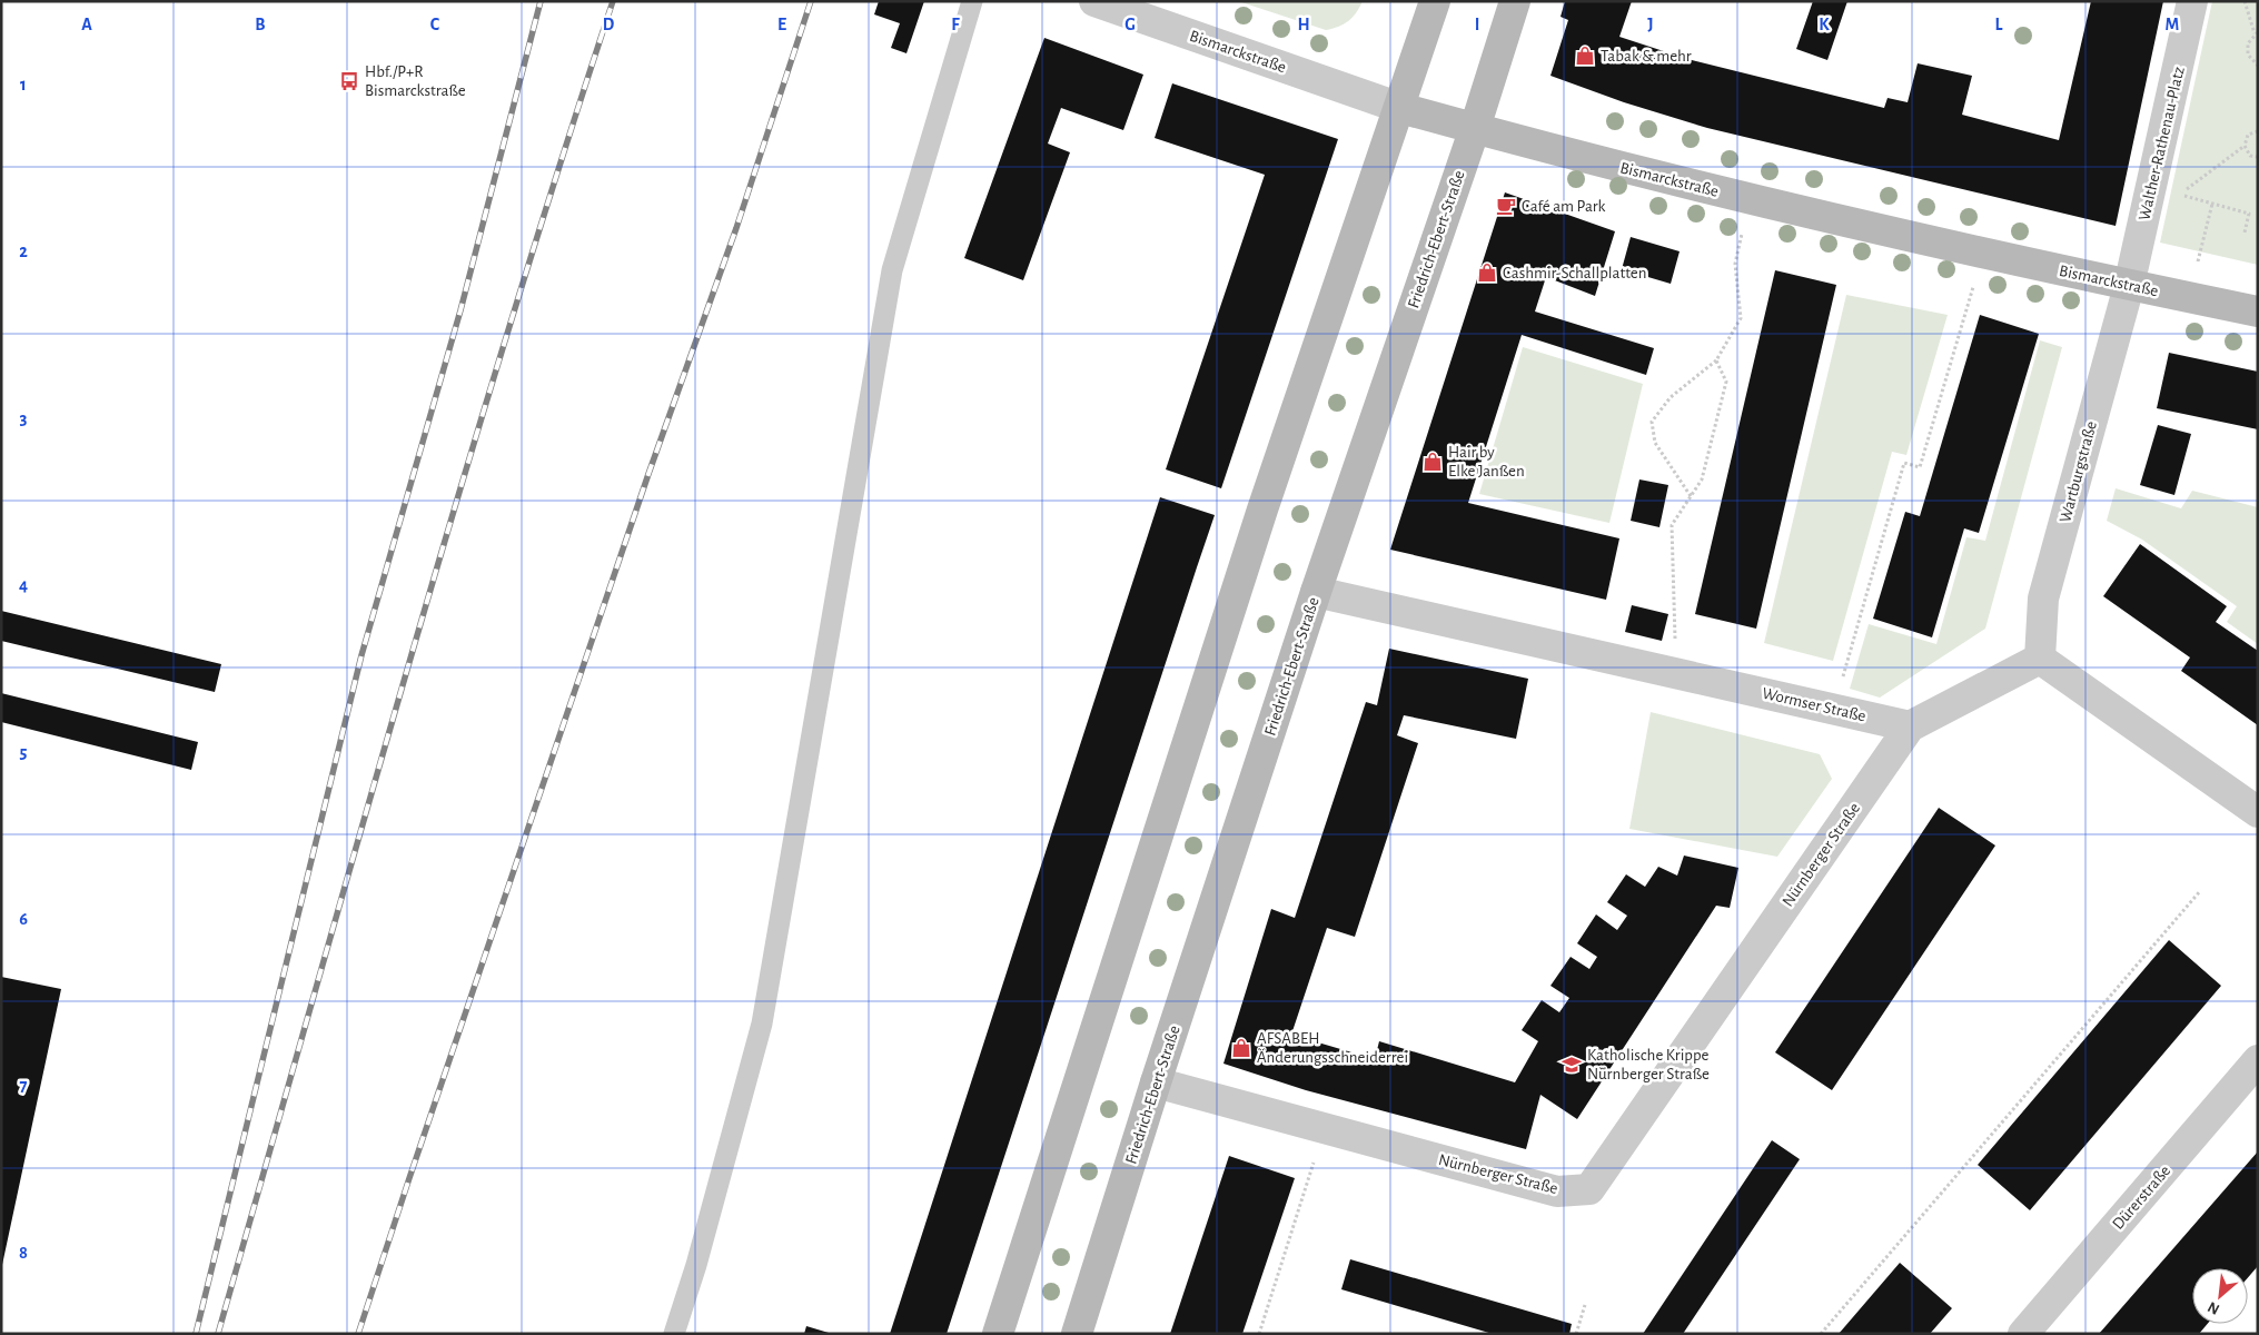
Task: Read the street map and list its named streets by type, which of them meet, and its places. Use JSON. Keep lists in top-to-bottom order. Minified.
{"streets":{"main road":["Bismarckstraße","Friedrich-Ebert-Straße"],"street":["Walther-Rathenau-Platz","Wartburgstraße","Wormser Straße","Nürnberger Straße","Dürerstraße"]},"crossings":[["Bismarckstraße","Walther-Rathenau-Platz"],["Bismarckstraße","Friedrich-Ebert-Straße"],["Bismarckstraße","Wartburgstraße"],["Walther-Rathenau-Platz","Wartburgstraße"],["Friedrich-Ebert-Straße","Wormser Straße"],["Friedrich-Ebert-Straße","Nürnberger Straße"],["Wormser Straße","Nürnberger Straße"]],"places":{"shop":["Tabak & mehr","Cashmir-Schallplatten","Hair by Elke Janßen","AFSABEH Änderungsschneiderrei"],"bus stop":["Hbf./P+R Bismarckstraße"],"cafe":["Café am Park"],"school or university":["Katholische Krippe Nürnberger Straße"]},"north":"bottom left","grid":{"columns":["A","B","C","D","E","F","G","H","I","J","K","L","M"],"rows":["1","2","3","4","5","6","7","8"]}}
